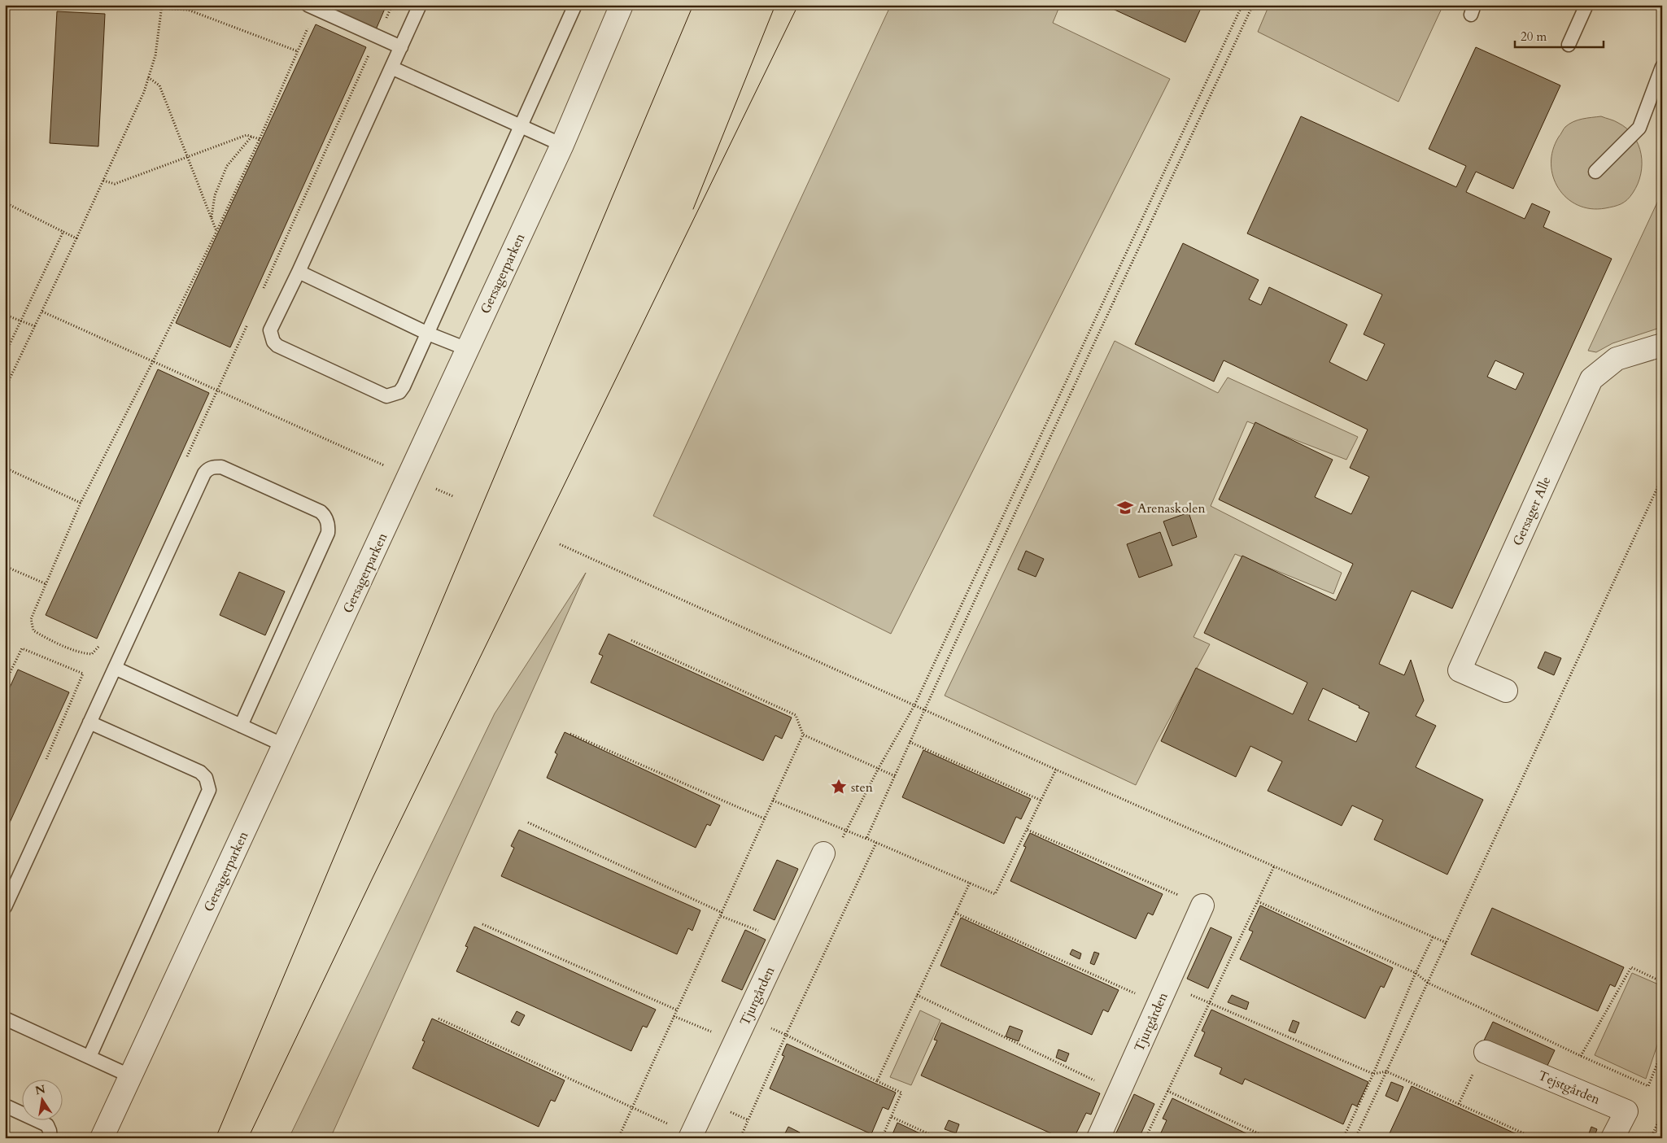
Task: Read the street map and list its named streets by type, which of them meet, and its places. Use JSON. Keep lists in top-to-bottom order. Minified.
{"streets":{"street":["Gersagerparken","Gersager Alle","Tjurgården","Tejstgården"]},"places":{"school or university":["Arenaskolen"],"place":["sten"]},"scale_bar":"20 m","north":"top"}
